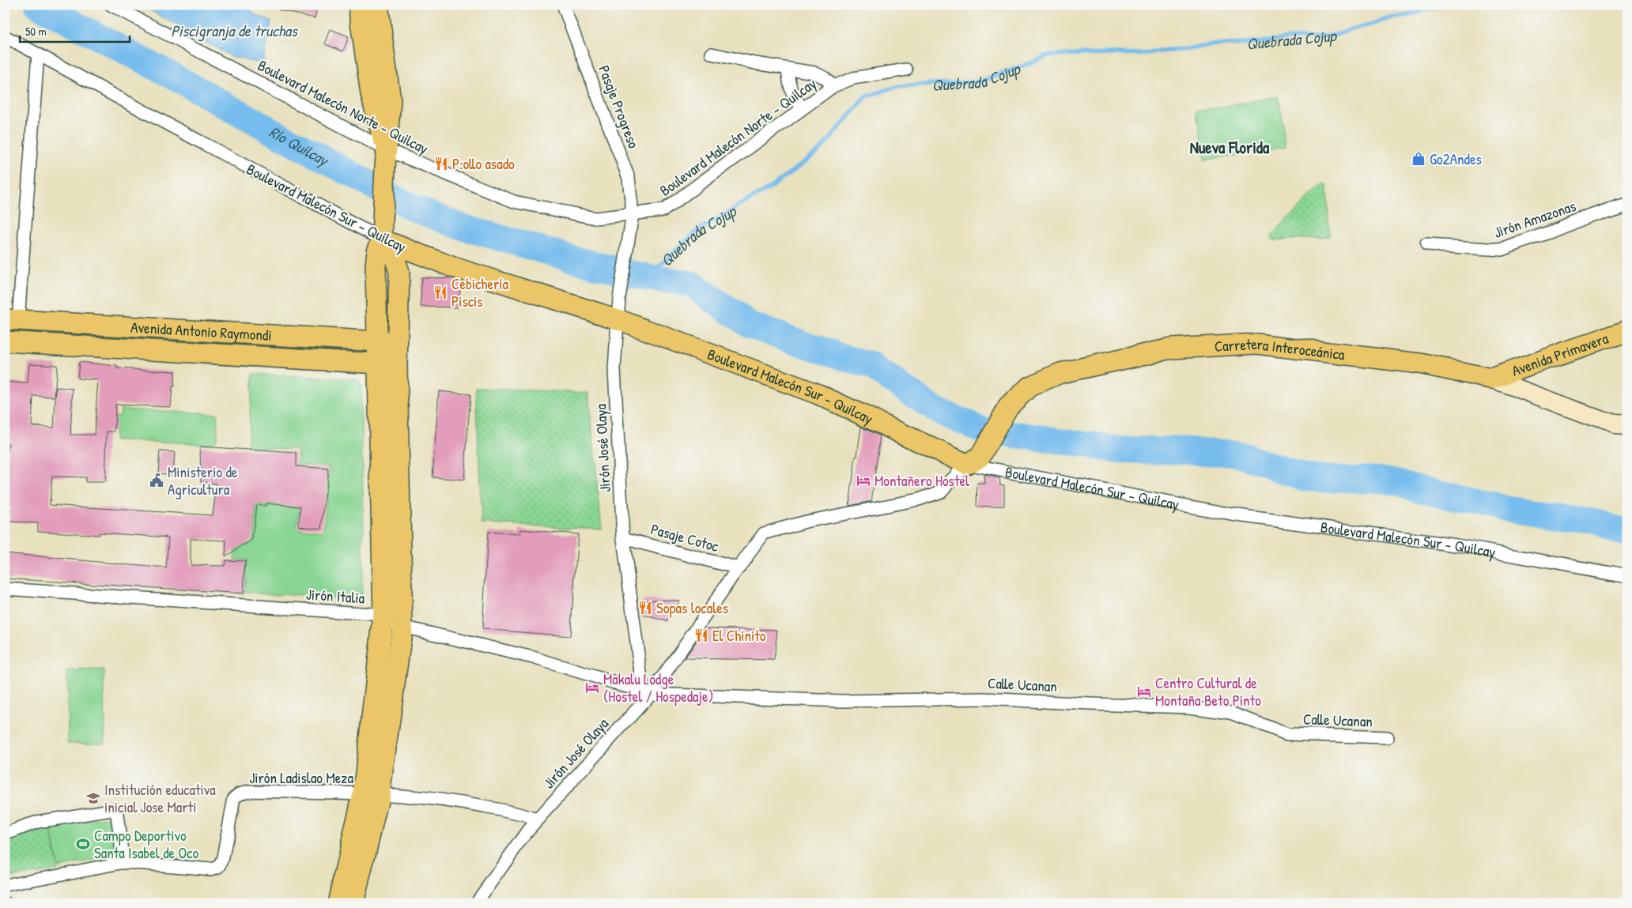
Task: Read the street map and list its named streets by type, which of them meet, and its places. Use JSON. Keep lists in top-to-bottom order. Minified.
{"streets":{"main road":["Boulevard Malecón Sur - Quilcay","Avenida Antonio Raymondi","Carretera Interoceánica","Avenida Primavera"],"street":["Boulevard Malecón Norte - Quilcay","Pasaje Progreso","Jirón Amazonas","Jirón José Olaya","Pasaje Cotoc","Jirón Italia","Calle Ucanan","Jirón Ladislao Meza"]},"crossings":[["Boulevard Malecón Norte - Quilcay","Pasaje Progreso"],["Pasaje Progreso","Jirón José Olaya"],["Boulevard Malecón Sur - Quilcay","Carretera Interoceánica"],["Boulevard Malecón Sur - Quilcay","Jirón José Olaya"],["Carretera Interoceánica","Avenida Primavera"],["Carretera Interoceánica","Jirón José Olaya"],["Jirón José Olaya","Pasaje Cotoc"],["Jirón José Olaya","Jirón Italia"],["Jirón José Olaya","Calle Ucanan"],["Jirón José Olaya","Jirón Ladislao Meza"],["Jirón Italia","Calle Ucanan"]],"districts":["Nueva Florida"],"water":["Piscigranja de truchas","Quebrada Cojup","Río Quilcay"],"places":{"shop":["Go2Andes"],"restaurant":["P:ollo asado","Cebichería Piscis","Sopas locales","El Chinito"],"public building":["Ministerio de Agricultura"],"hotel":["Montañero Hostel","Makalu Lodge (Hostel / Hospedaje)","Centro Cultural de Montaña Beto Pinto"],"school or university":["Institución educativa inicial Jose Marti"],"sports":["Campo Deportivo Santa Isabel de Oco"]},"scale_bar":"50 m"}
